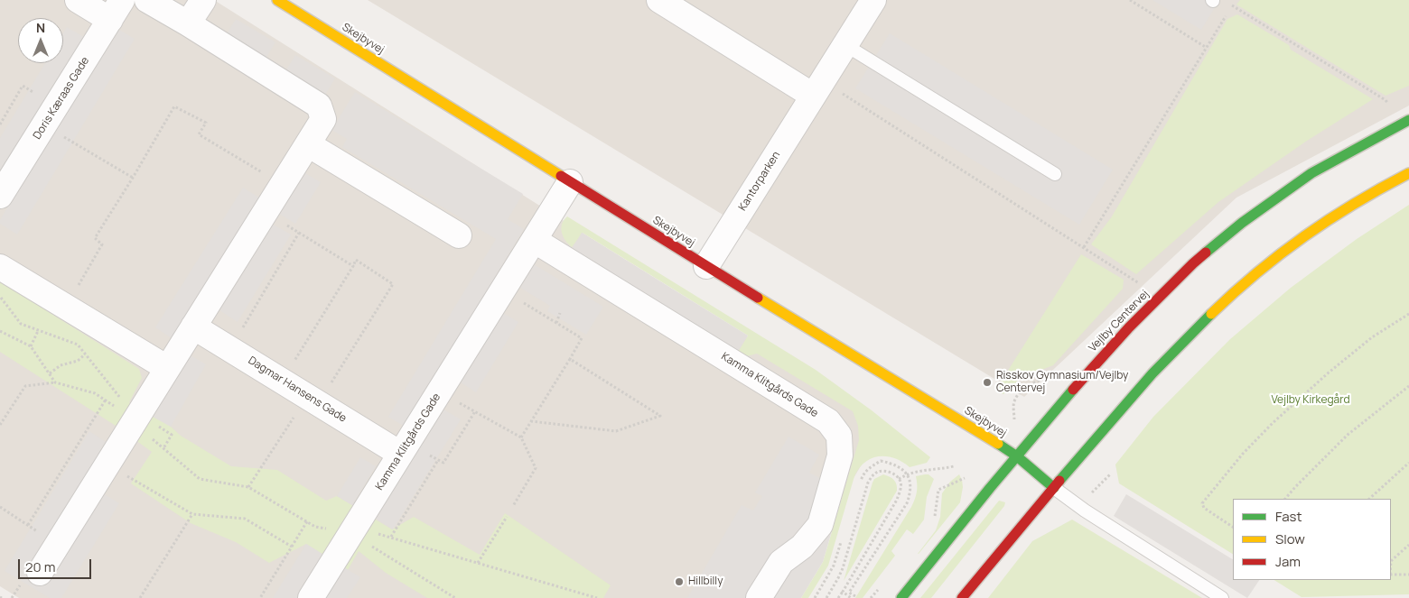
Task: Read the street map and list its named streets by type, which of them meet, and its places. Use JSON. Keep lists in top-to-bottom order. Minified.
{"streets":{"street":["Skejbyvej","Doris Kæraas Gade","Kantorparken","Vejlby Centervej","Kamma Klitgårds Gade","Dagmar Hansens Gade"]},"crossings":[["Skejbyvej","Kantorparken"],["Skejbyvej","Vejlby Centervej"],["Skejbyvej","Kamma Klitgårds Gade"],["Kamma Klitgårds Gade","Dagmar Hansens Gade"]],"parks":["Vejlby Kirkegård"],"places":["Risskov Gymnasium/Vejlby Centervej","Hillbilly"],"legend":["Fast","Slow","Jam"],"scale_bar":"20 m","north":"top"}
